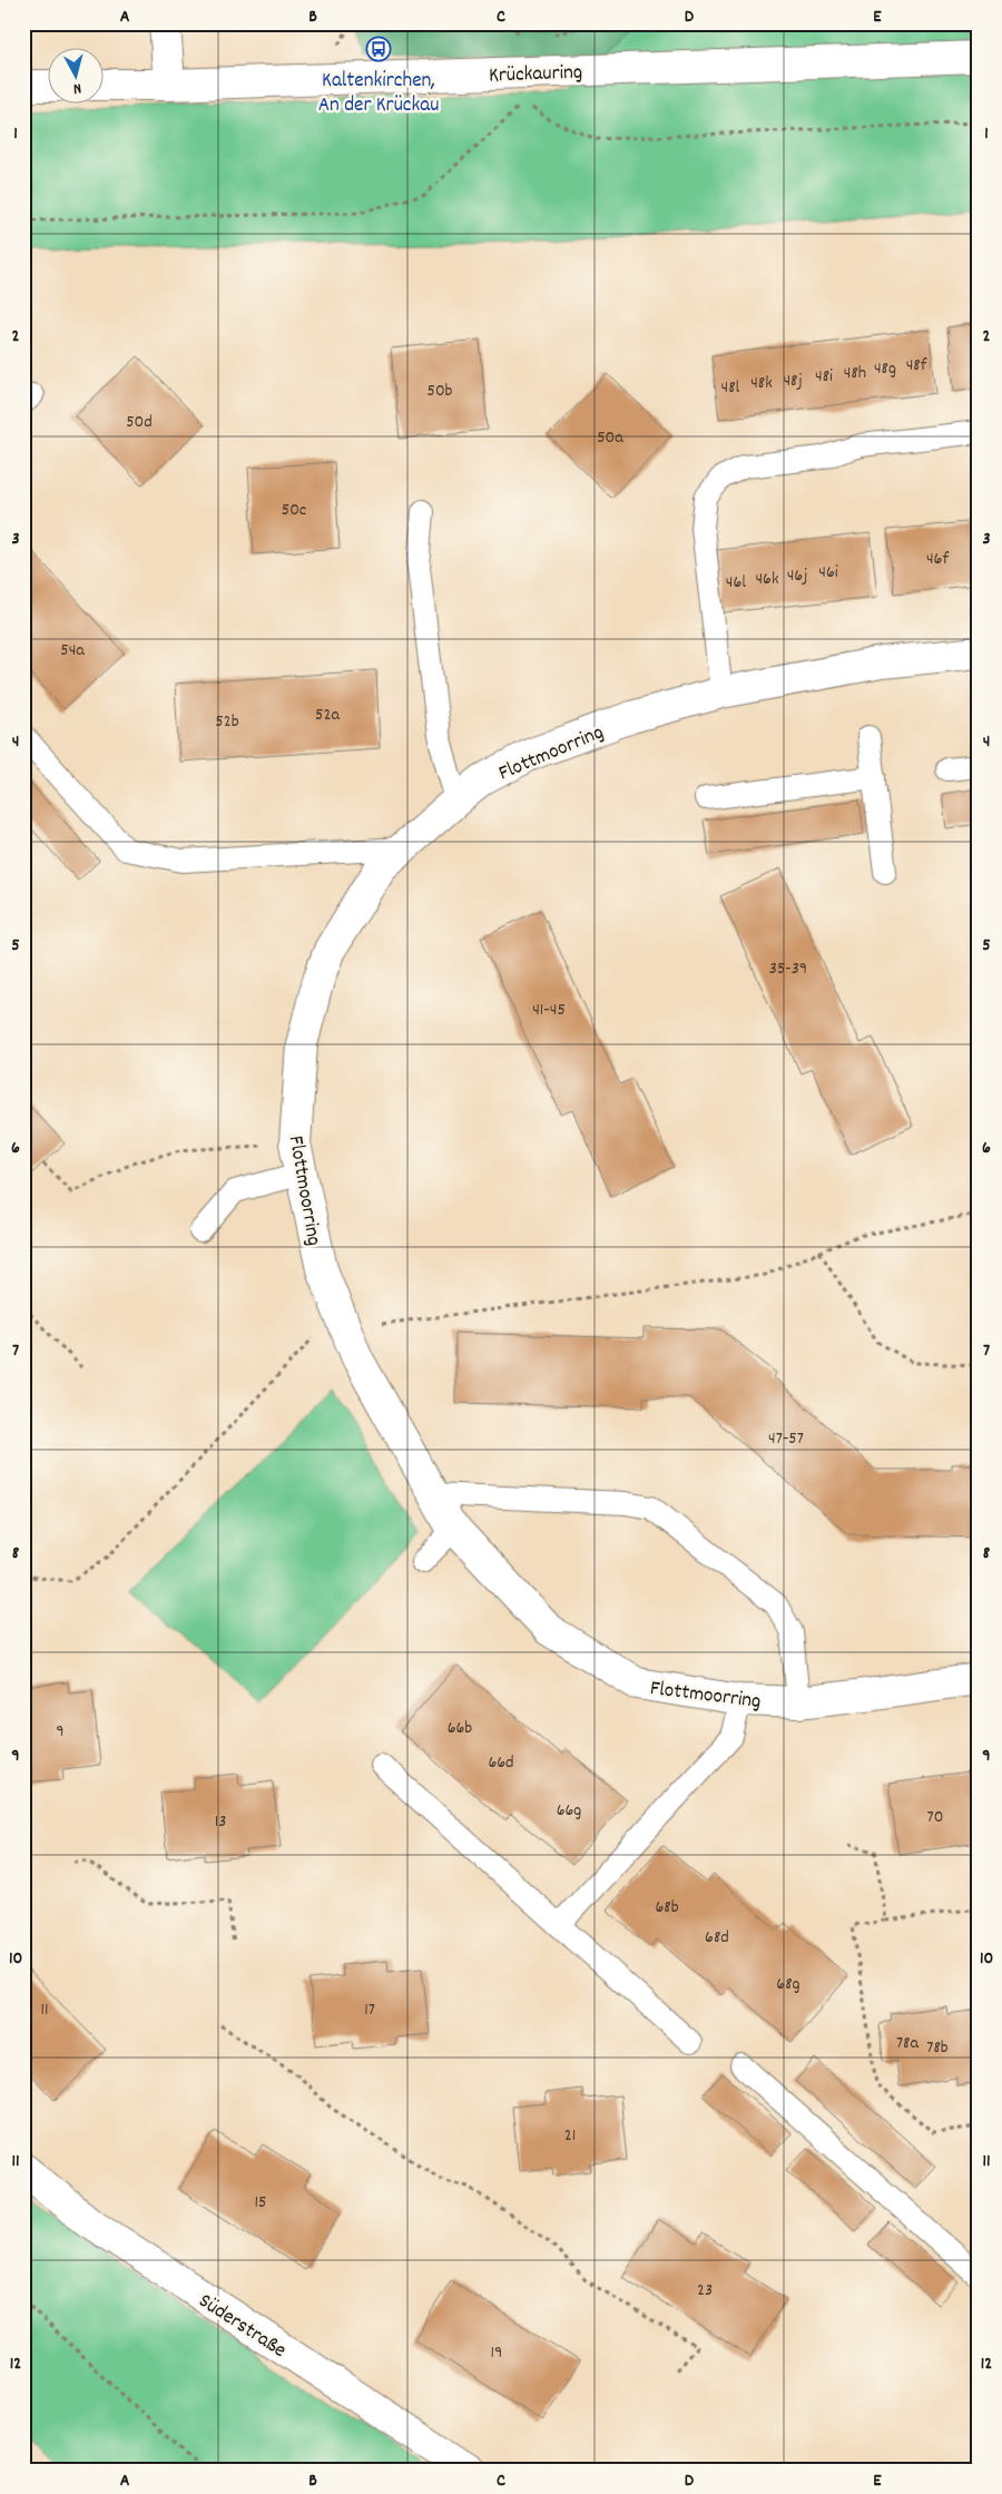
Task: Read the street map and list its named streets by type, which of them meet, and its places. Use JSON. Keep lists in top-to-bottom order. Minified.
{"streets":{"street":["Krückauring","Flottmoorring","Süderstraße"]},"places":{"bus stop":["Kaltenkirchen, An der Krückau"]},"house_numbers":["48f","48g","48h","48i","48j","48k","48l","50b","50d","50a","50c","46f","46i","46j","46k","46l","54a","52a","52b","35-39","41-45","47-57","66b","9","66d","66g","70","13","68b","68d","68g","11","17","78a","78b","21","15","23","19"],"north":"bottom","grid":{"columns":["A","B","C","D","E"],"rows":["1","2","3","4","5","6","7","8","9","10","11","12"]}}
